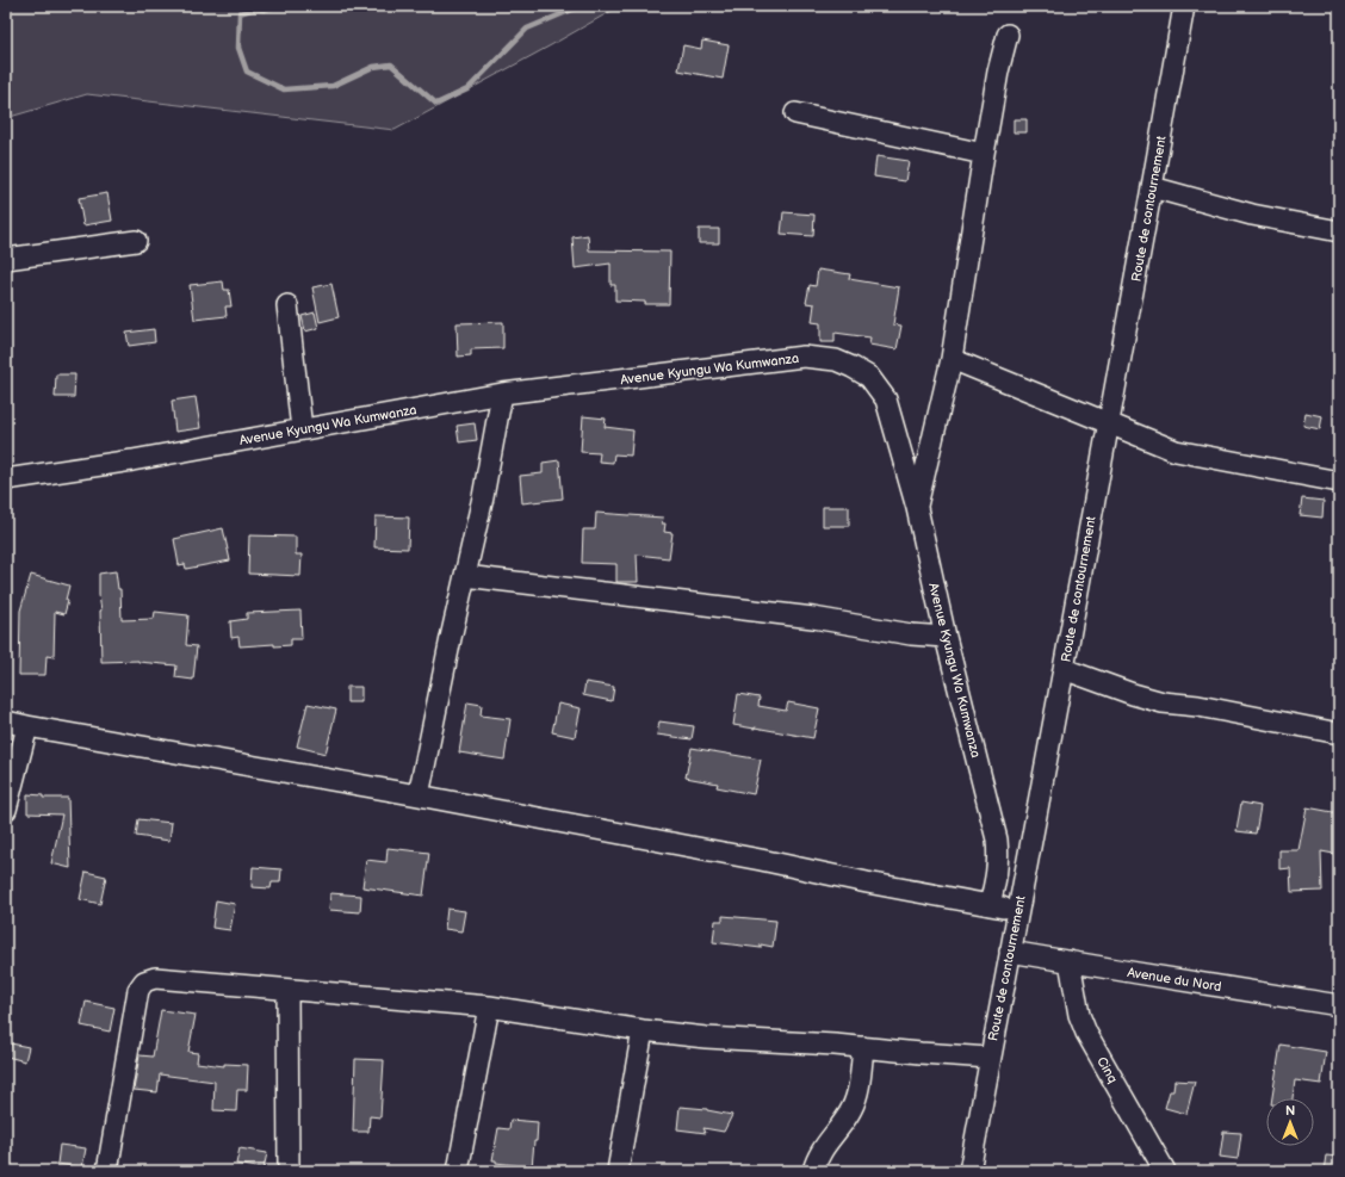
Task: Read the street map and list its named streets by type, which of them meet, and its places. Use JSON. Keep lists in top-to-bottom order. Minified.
{"streets":{"street":["Route de contournement","Avenue Kyungu Wa Kumwanza","Avenue du Nord","Cinq"]},"crossings":[["Route de contournement","Avenue du Nord"],["Avenue du Nord","Cinq"]],"north":"top"}
